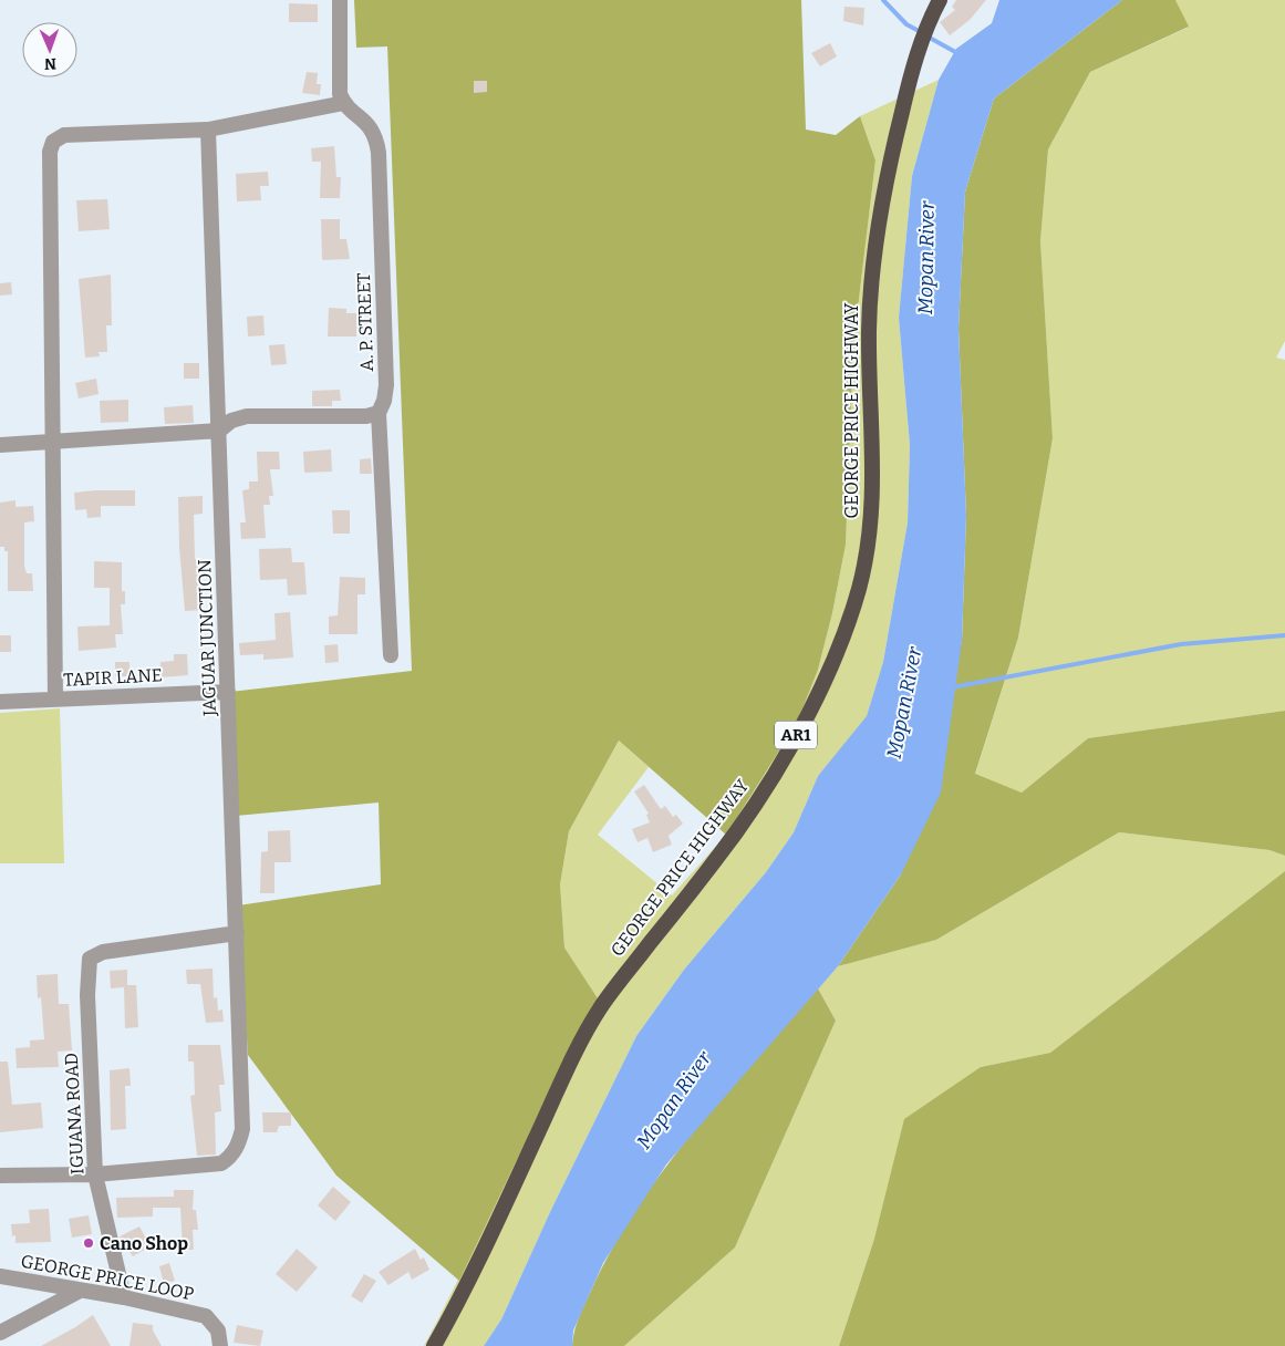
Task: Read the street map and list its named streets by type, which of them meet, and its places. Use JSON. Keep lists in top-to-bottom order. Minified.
{"streets":{"highway":["GEORGE PRICE HIGHWAY","AR1"],"street":["A. P. STREET","JAGUAR JUNCTION","TAPIR LANE","IGUANA ROAD","GEORGE PRICE LOOP"]},"crossings":[["JAGUAR JUNCTION","TAPIR LANE"],["JAGUAR JUNCTION","IGUANA ROAD"],["IGUANA ROAD","GEORGE PRICE LOOP"]],"water":["Mopan River"],"places":["Cano Shop"],"north":"bottom"}
